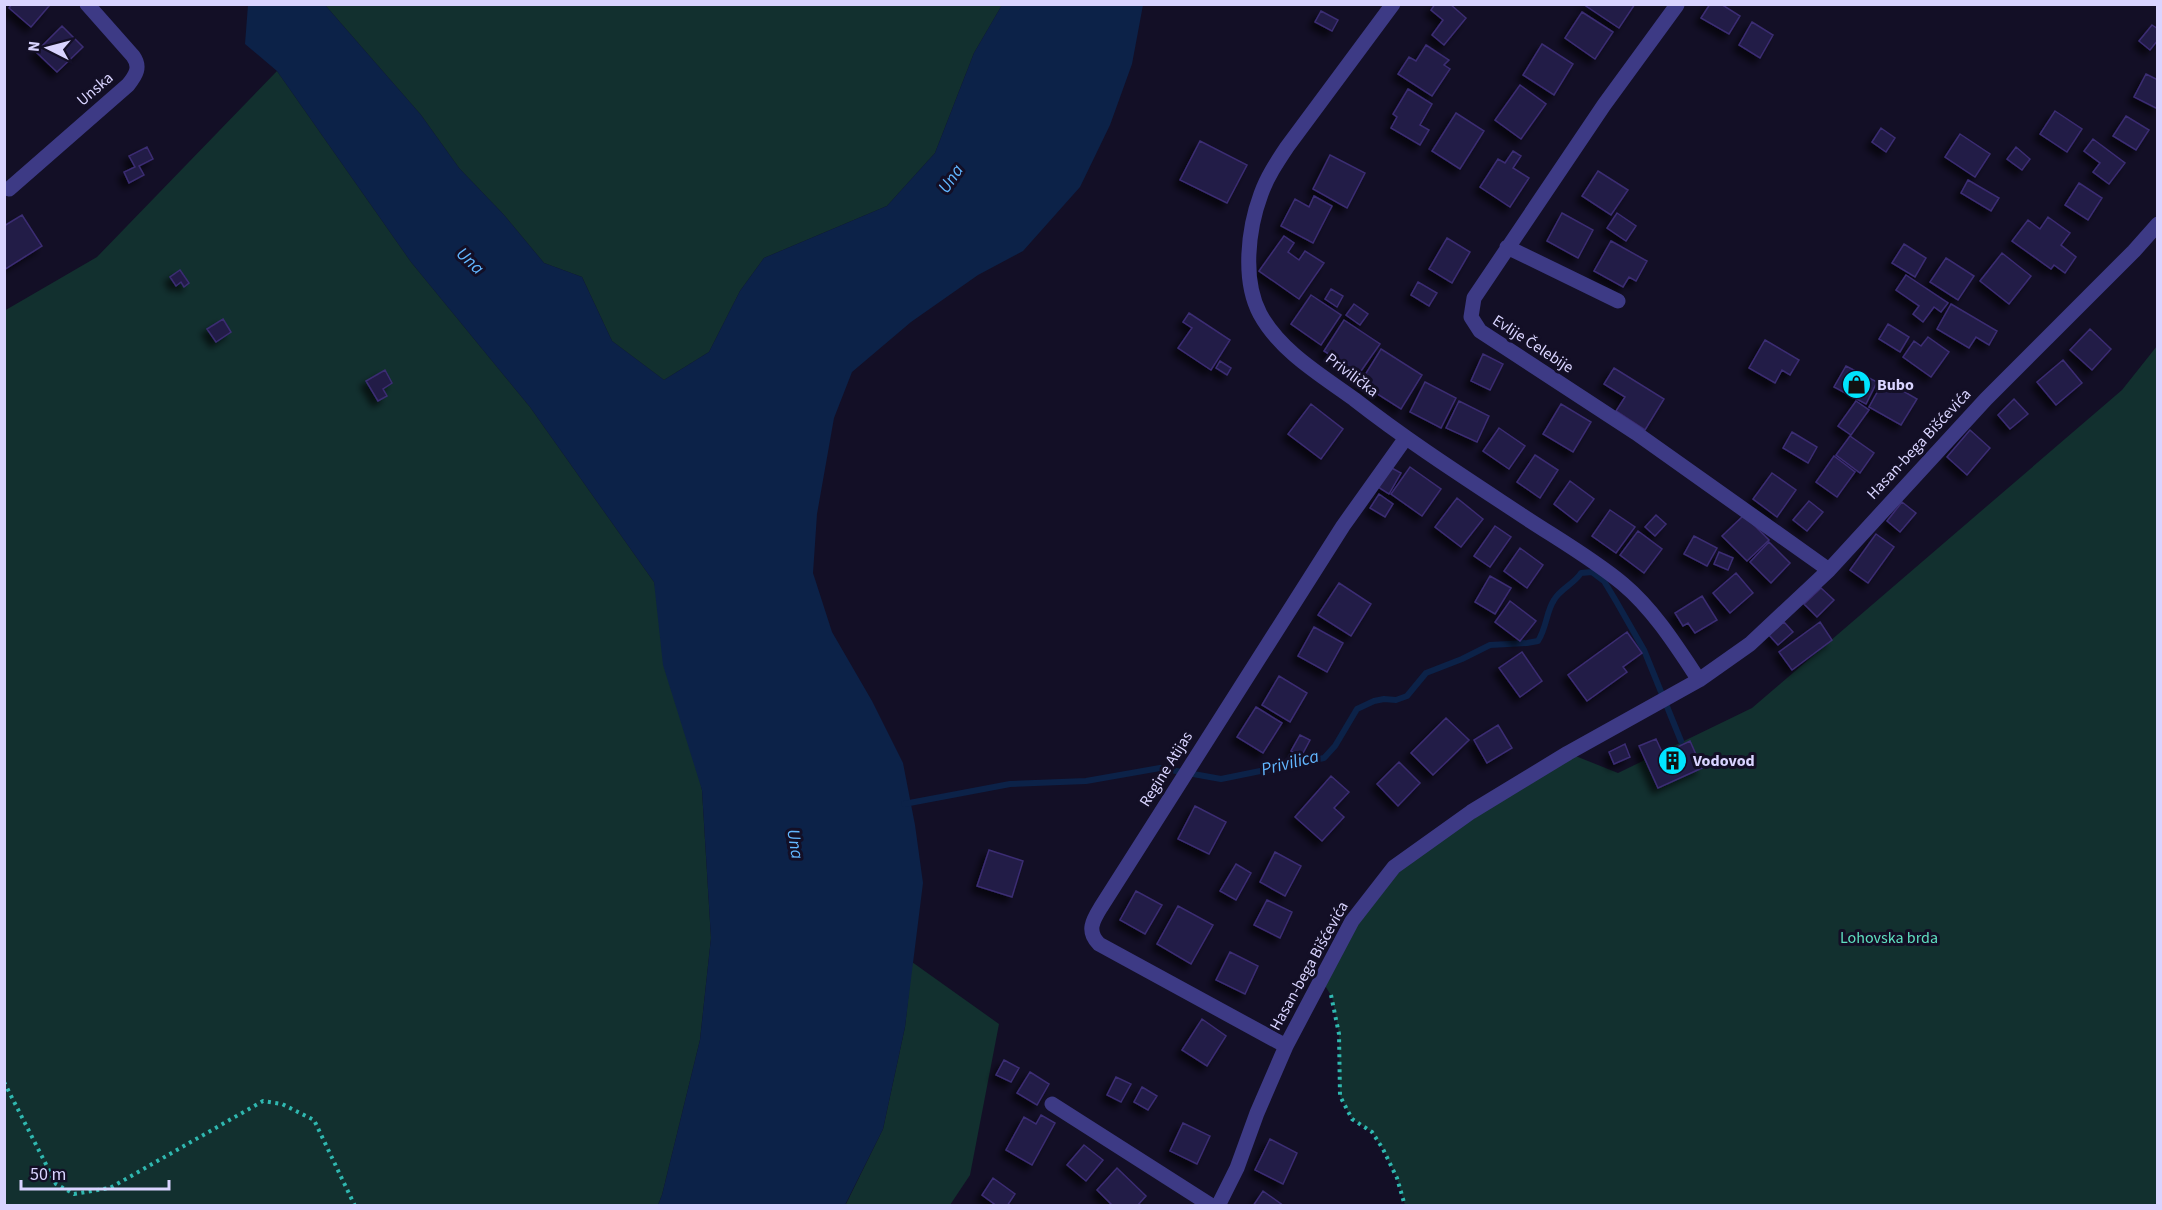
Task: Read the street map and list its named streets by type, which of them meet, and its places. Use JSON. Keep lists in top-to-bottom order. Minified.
{"streets":{"street":["Unska","Evlije Čelebije","Privilička","Hasan-bega Bišćevića","Regine Atijas"]},"crossings":[["Evlije Čelebije","Hasan-bega Bišćevića"],["Privilička","Hasan-bega Bišćevića"],["Privilička","Regine Atijas"],["Hasan-bega Bišćevića","Regine Atijas"]],"water":["Una","Privilica"],"parks":["Lohovska brda"],"places":{"shop":["Bubo"],"building":["Vodovod"]},"scale_bar":"50 m","north":"left"}
